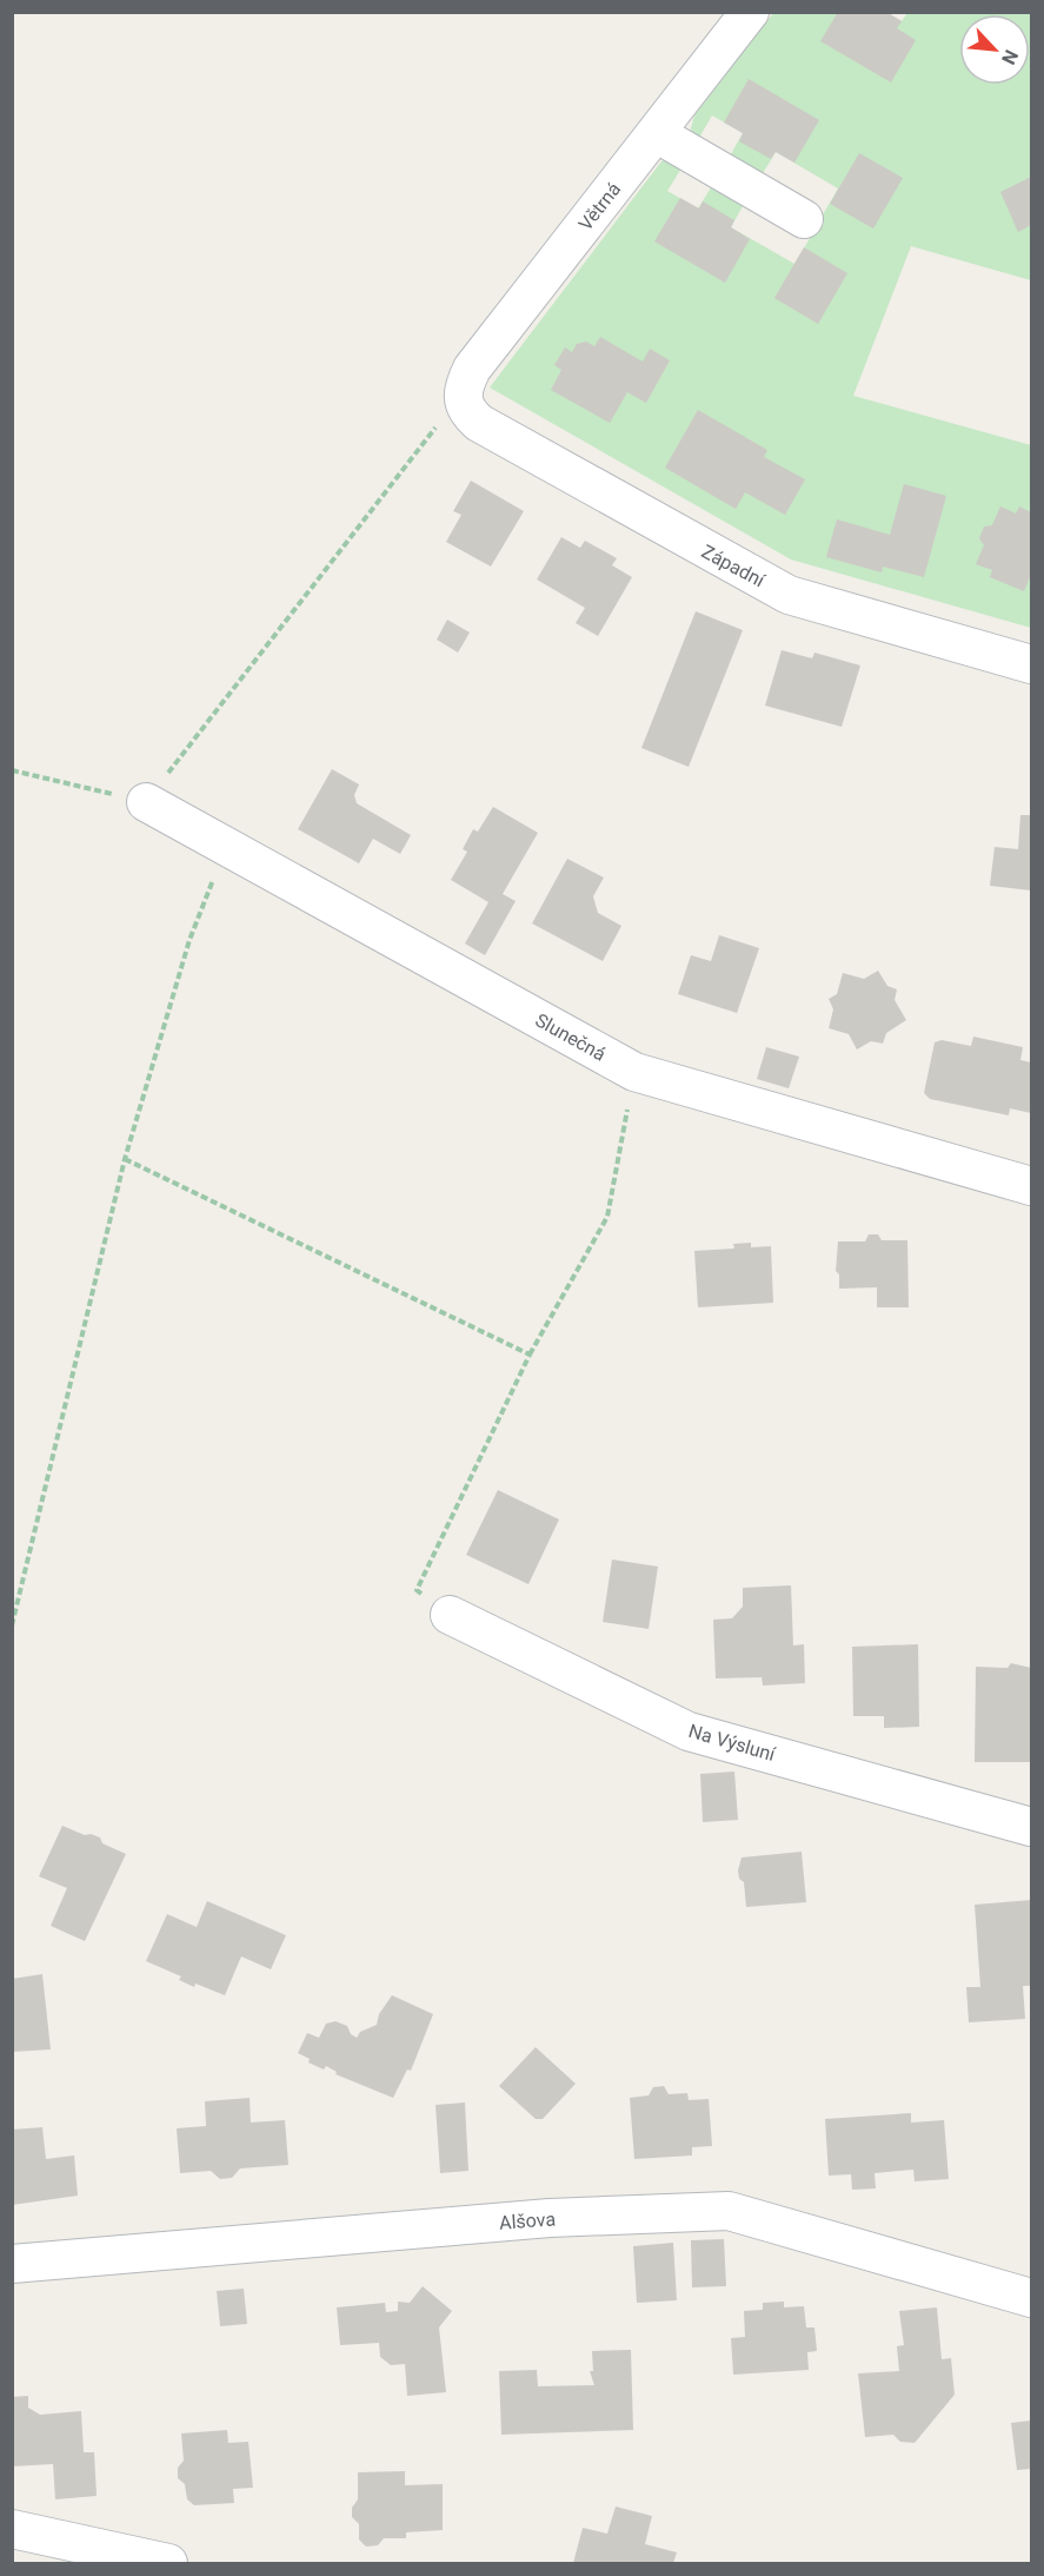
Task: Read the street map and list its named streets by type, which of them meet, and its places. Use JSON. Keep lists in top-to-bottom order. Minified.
{"streets":{"street":["Větrná","Západní","Slunečná","Na Výsluní","Alšova"]},"crossings":[["Větrná","Západní"]],"north":"bottom right"}
